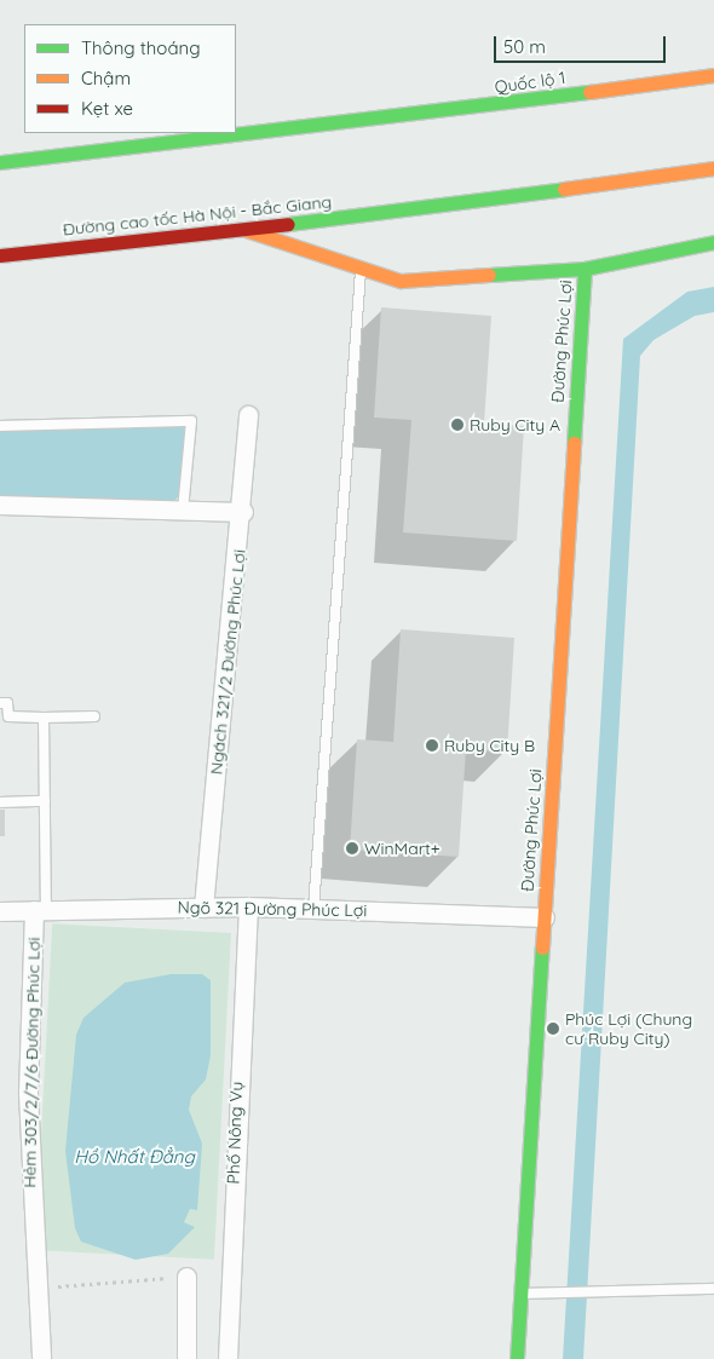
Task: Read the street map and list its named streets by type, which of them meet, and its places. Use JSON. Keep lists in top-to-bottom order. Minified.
{"streets":{"main road":["Quốc lộ 1","Đường cao tốc Hà Nội - Bắc Giang","Đường Phúc Lợi"],"street":["Ngách 321/2 Đường Phúc Lợi","Ngõ 321 Đường Phúc Lợi","Hẻm 303/2/7/6 Đường Phúc Lợi","Phố Nông Vụ"]},"crossings":[["Đường Phúc Lợi","Ngõ 321 Đường Phúc Lợi"],["Ngách 321/2 Đường Phúc Lợi","Ngõ 321 Đường Phúc Lợi"],["Ngõ 321 Đường Phúc Lợi","Hẻm 303/2/7/6 Đường Phúc Lợi"],["Ngõ 321 Đường Phúc Lợi","Phố Nông Vụ"]],"water":["Hồ Nhất Đẳng"],"places":["Ruby City A","Ruby City B","WinMart+","Phúc Lợi (Chung cư Ruby City)"],"legend":["Thông thoáng","Chậm","Kẹt xe"],"scale_bar":"50 m"}
